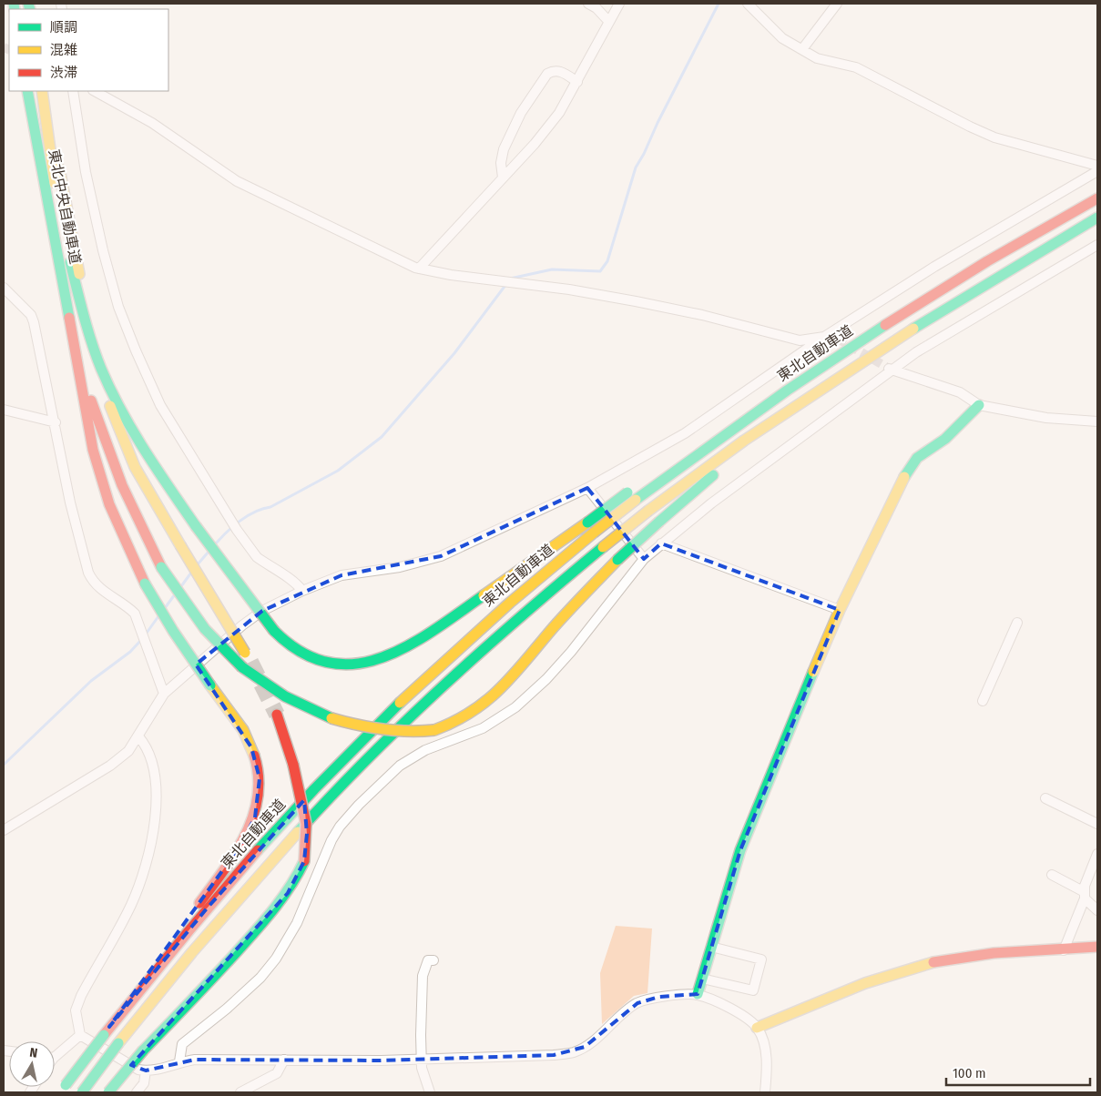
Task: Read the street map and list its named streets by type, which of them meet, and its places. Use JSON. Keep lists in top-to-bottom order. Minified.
{"streets":{"main road":["東北中央自動車道","東北自動車道"]},"legend":["順調","混雑","渋滞"],"scale_bar":"100 m","north":"top"}
